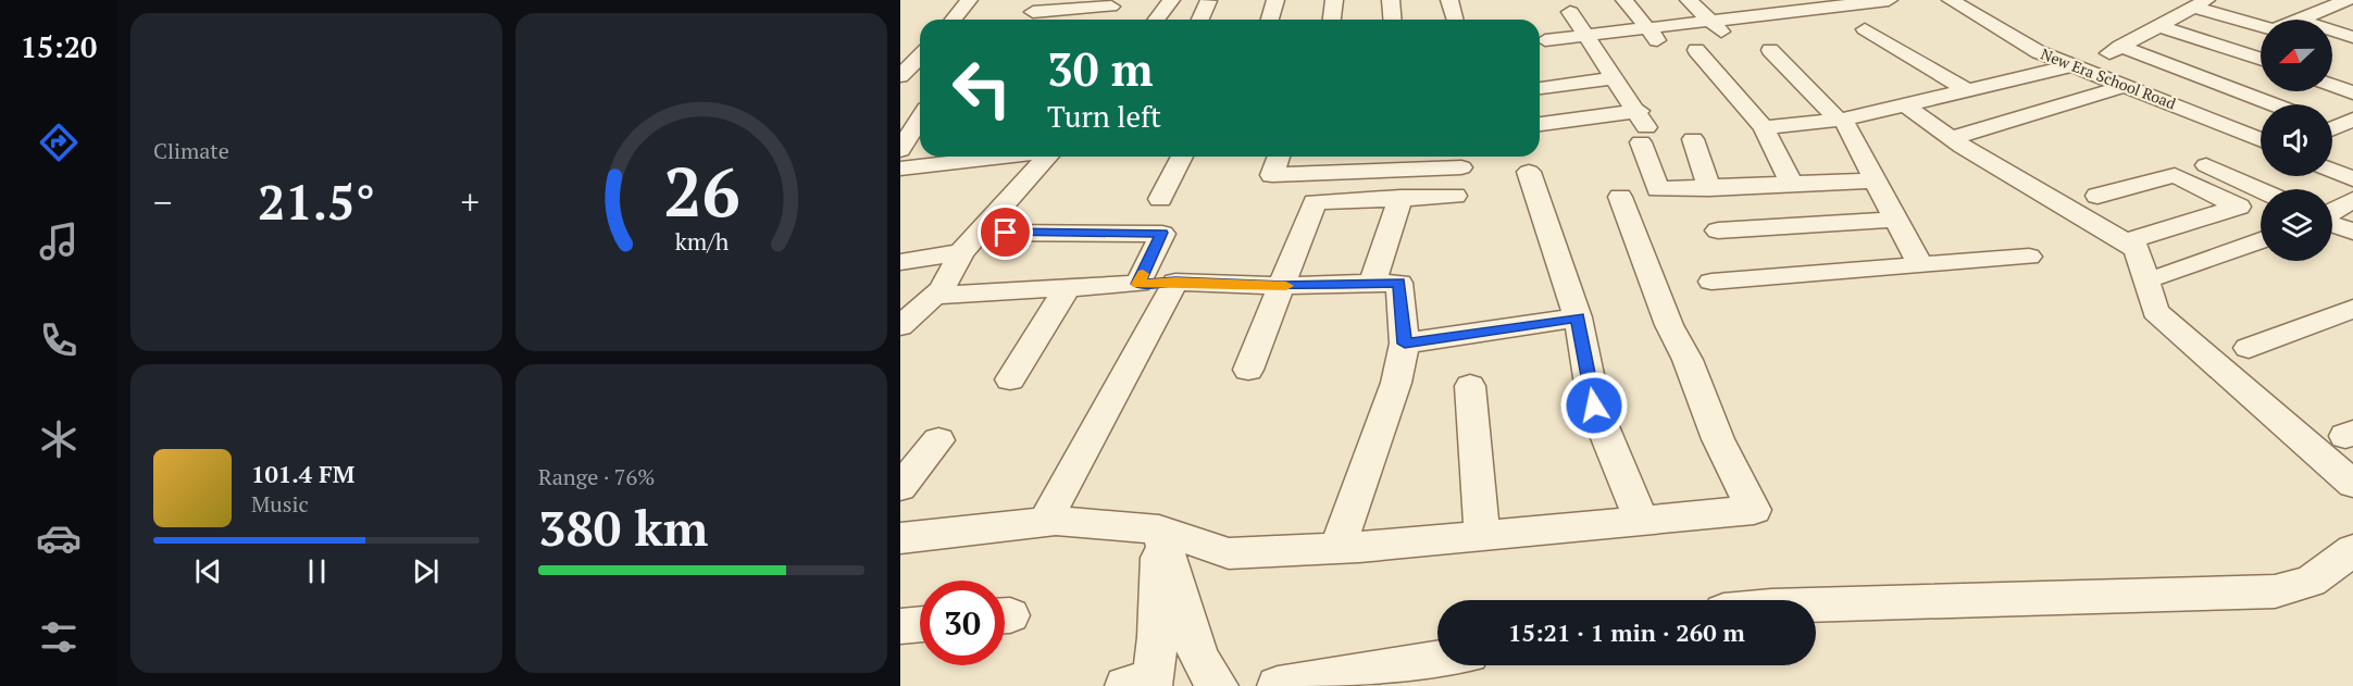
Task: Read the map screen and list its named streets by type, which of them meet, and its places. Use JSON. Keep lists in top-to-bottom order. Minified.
{"streets":{"street":["New Era School Road"]},"north":"left","page":{"tabs":"15:20","tile":["Climate",["Range · 76%","380 km"]],"turn":["30 m","Turn left"],"heat":["−","21.5°","+"],"song":["101.4 FM","Music"],"limit":"30","trip":"15:21 · 1 min · 260 m","gauge":["26","km/h"]}}
